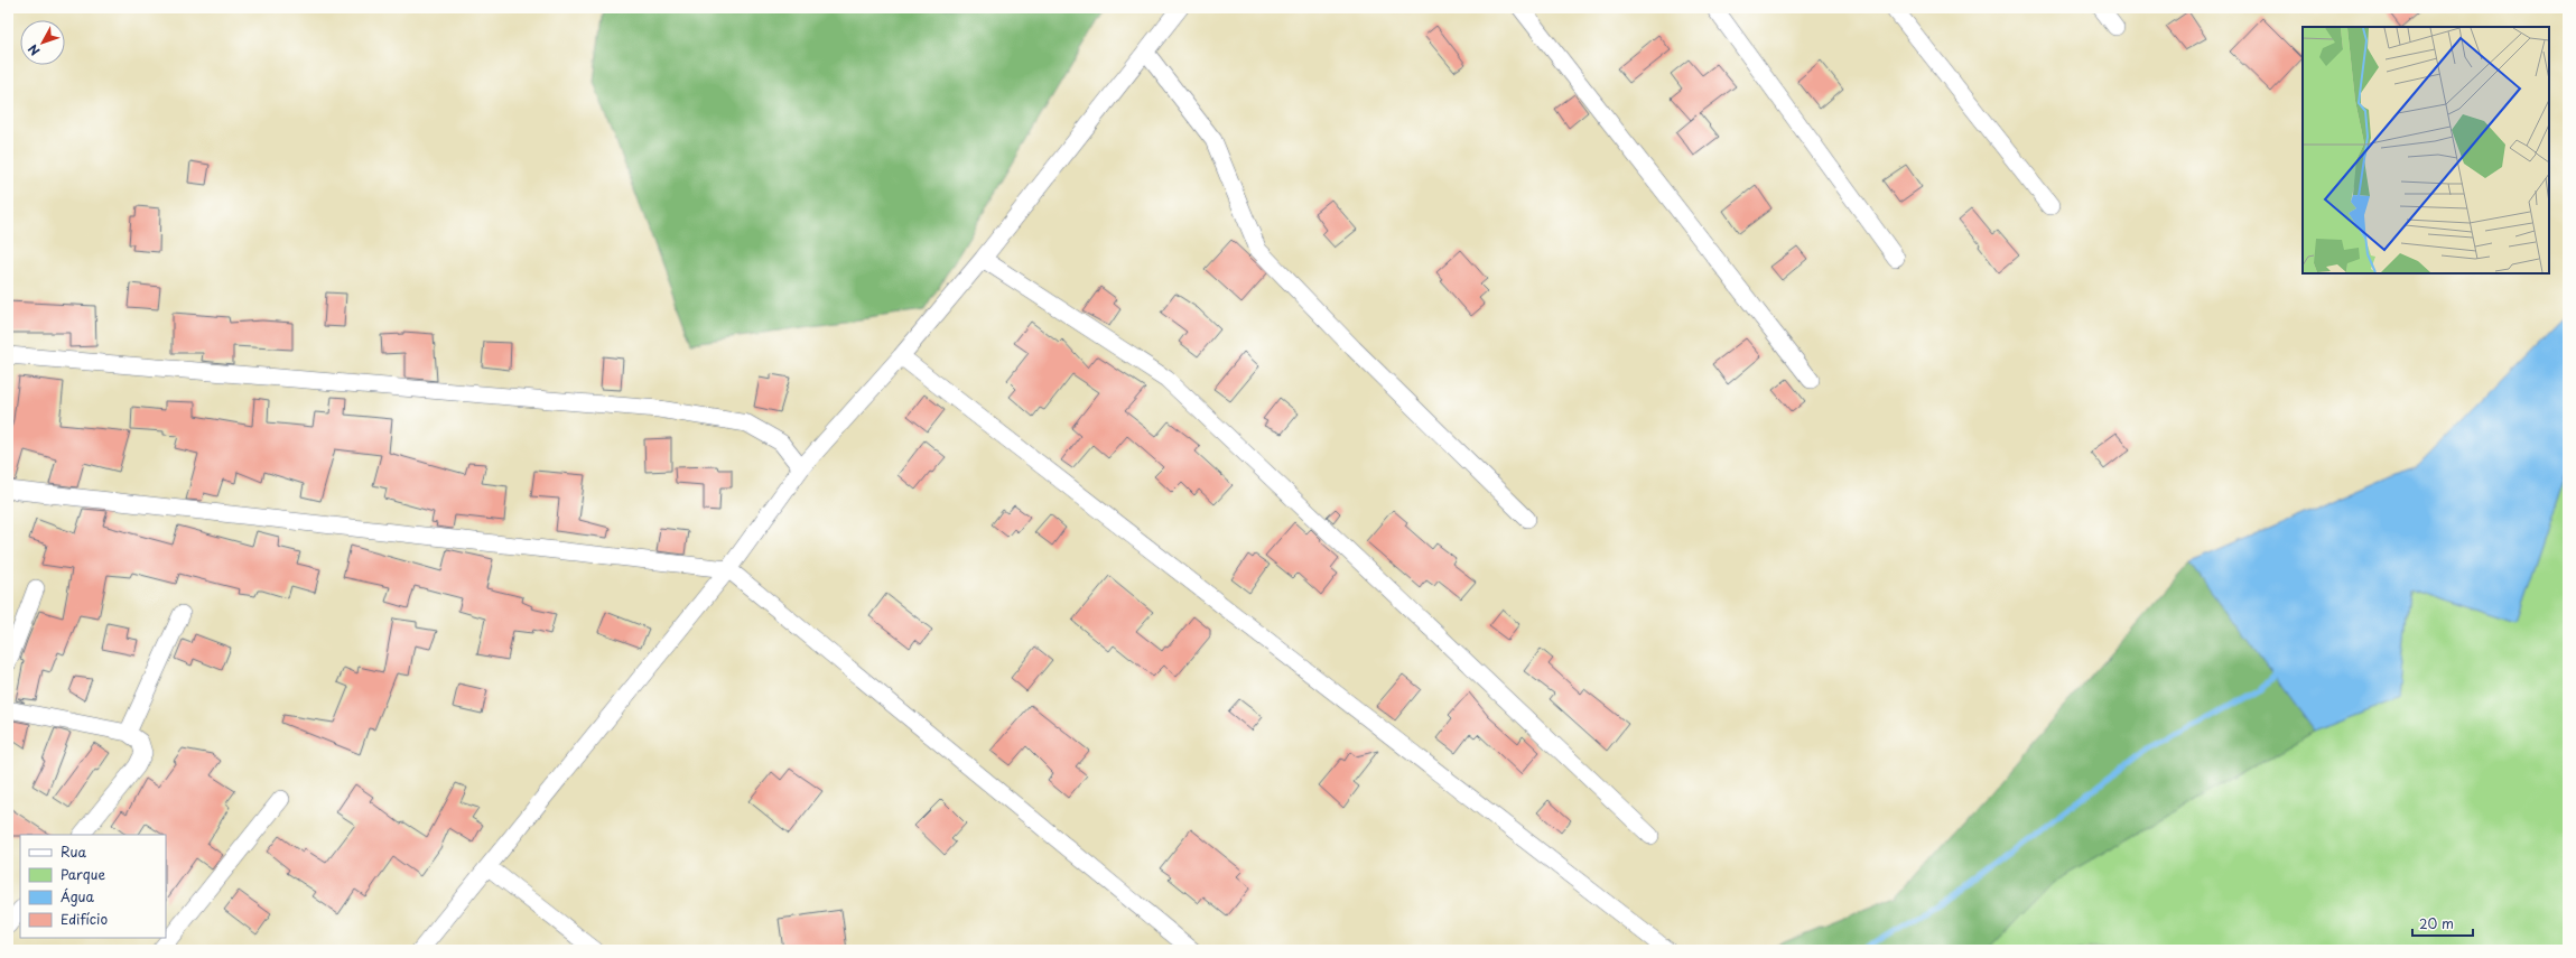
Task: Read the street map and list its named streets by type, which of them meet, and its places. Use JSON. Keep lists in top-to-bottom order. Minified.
{"legend":["Rua","Parque","Água","Edifício"],"scale_bar":"20 m","north":"bottom left"}
